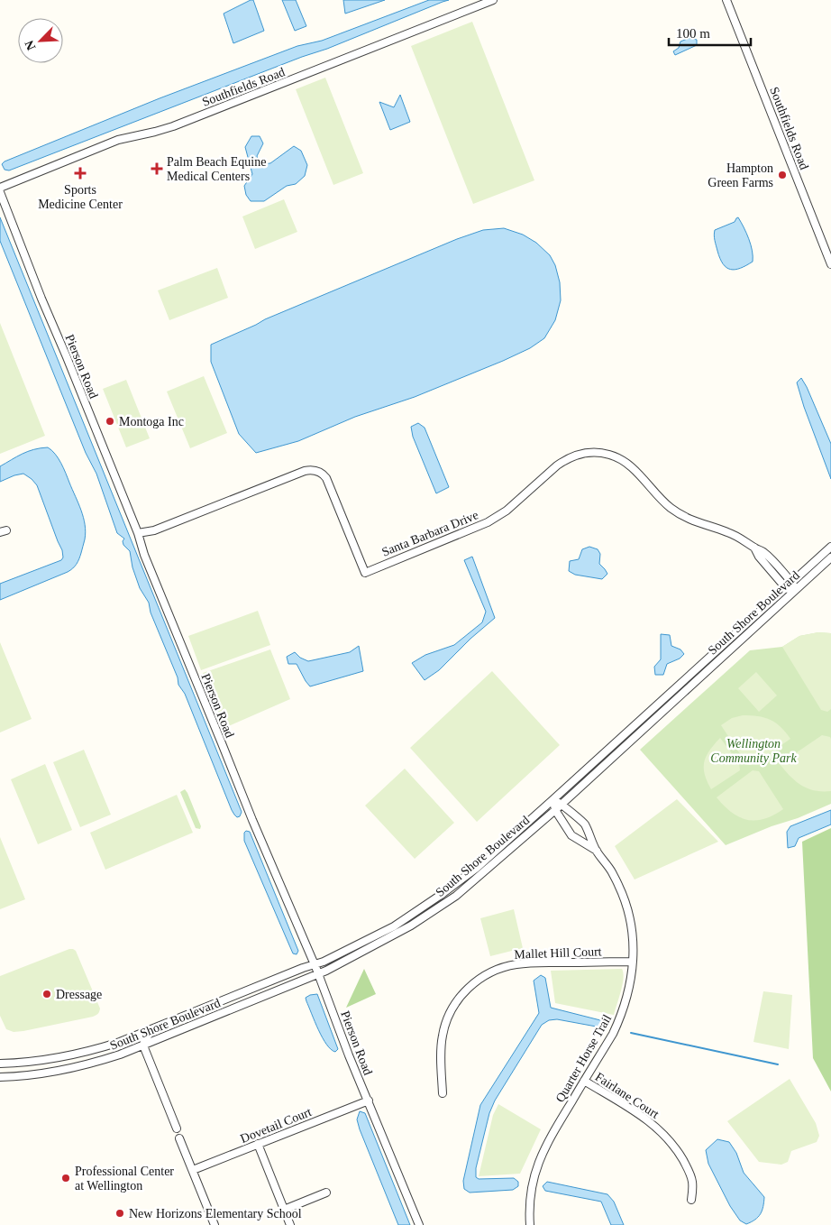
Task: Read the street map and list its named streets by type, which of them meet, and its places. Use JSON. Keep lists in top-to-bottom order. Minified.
{"streets":{"street":["Southfields Road","Pierson Road","Santa Barbara Drive","South Shore Boulevard","Mallet Hill Court","Quarter Horse Trail","Fairlane Court","Dovetail Court"]},"crossings":[["Pierson Road","Santa Barbara Drive"],["Pierson Road","South Shore Boulevard"],["Pierson Road","Dovetail Court"],["Santa Barbara Drive","South Shore Boulevard"],["South Shore Boulevard","Quarter Horse Trail"],["Mallet Hill Court","Quarter Horse Trail"],["Quarter Horse Trail","Fairlane Court"]],"parks":["Wellington Community Park"],"places":{"health":["Palm Beach Equine Medical Centers","Sports Medicine Center"],"other":["Hampton Green Farms","Montoga Inc","Dressage","Professional Center at Wellington","New Horizons Elementary School"]},"scale_bar":"100 m","north":"bottom left"}
